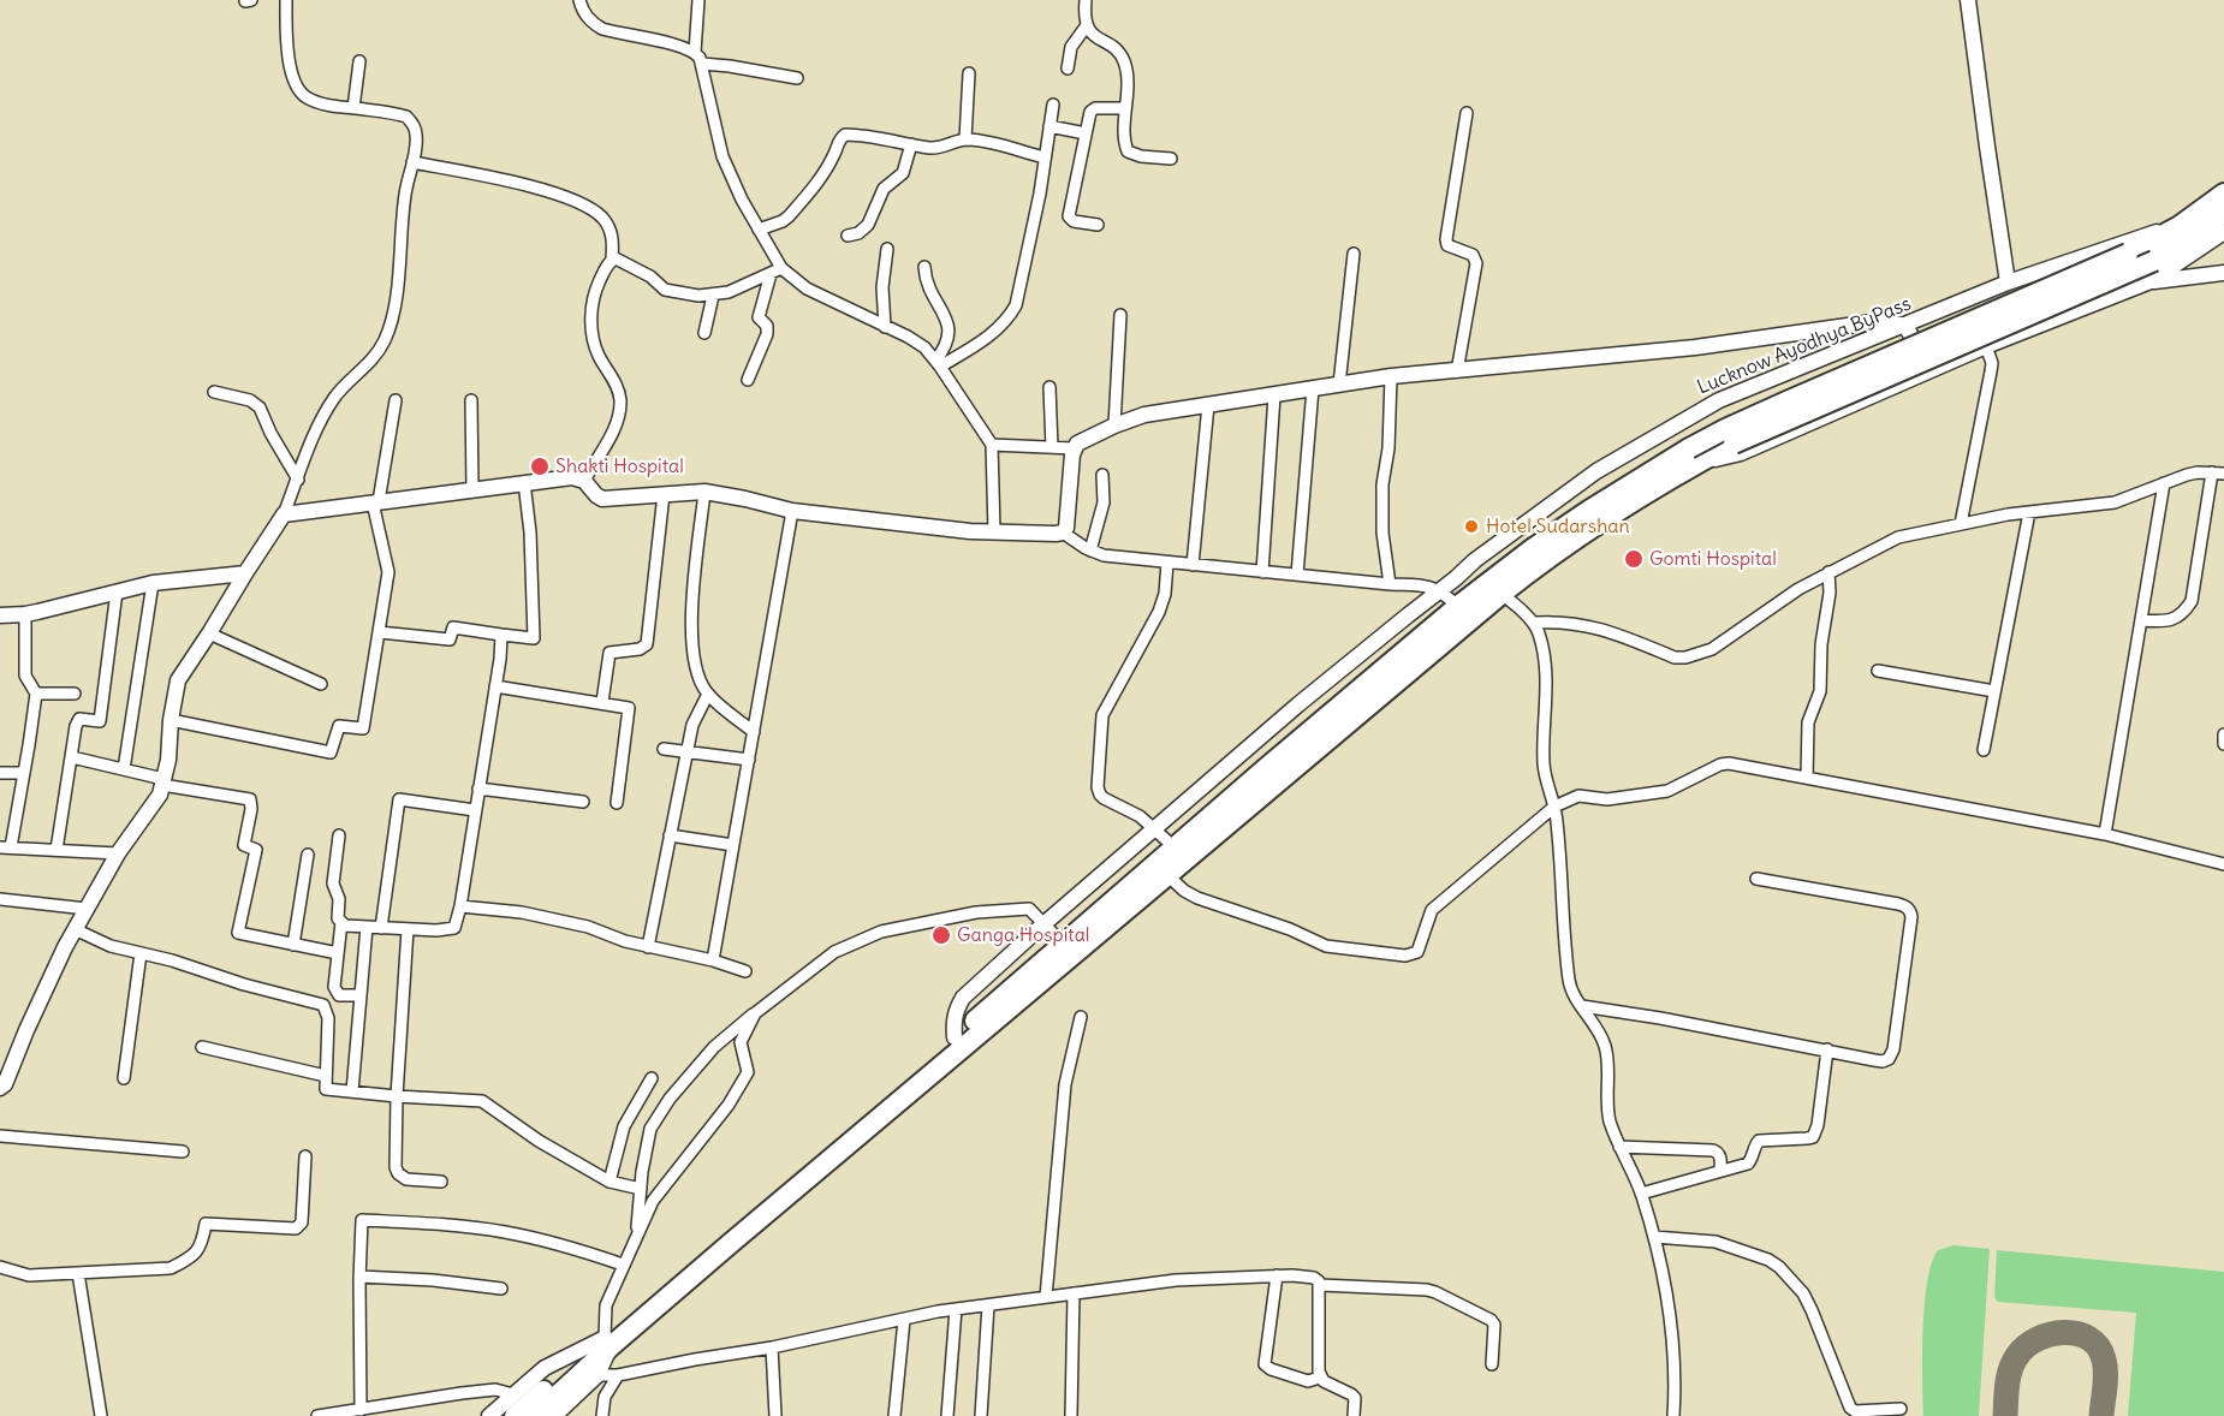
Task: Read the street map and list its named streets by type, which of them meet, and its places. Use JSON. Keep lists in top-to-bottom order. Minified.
{"streets":{"street":["Lucknow Ayodhya ByPass"]},"places":["Shakti Hospital","Hotel Sudarshan","Gomti Hospital","Ganga Hospital"]}
